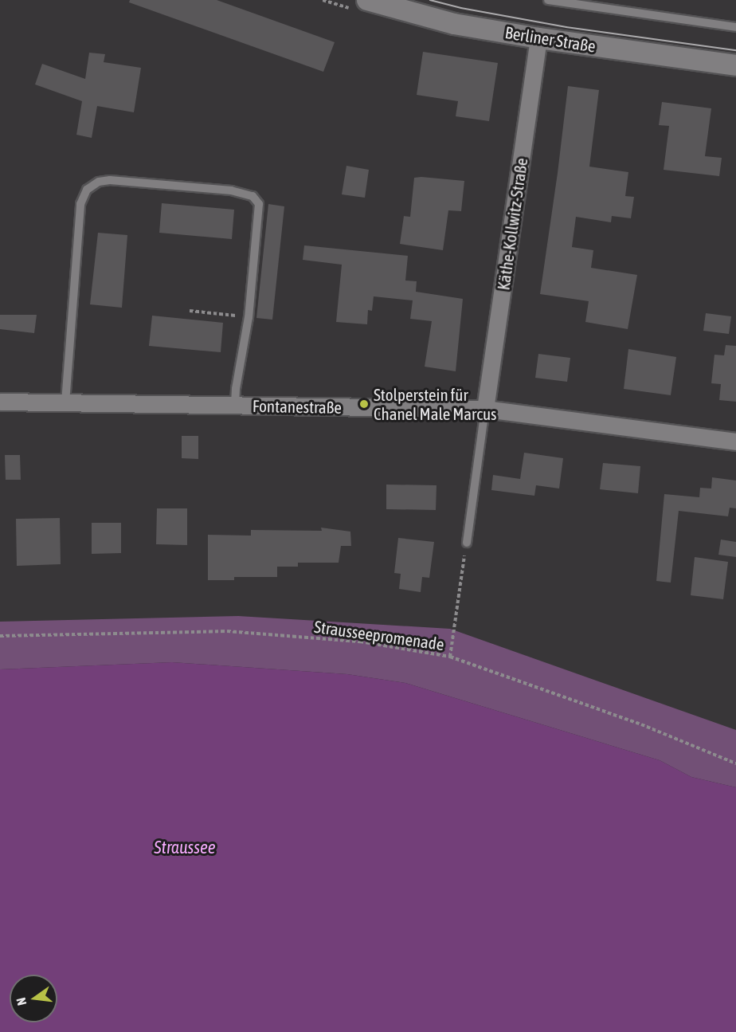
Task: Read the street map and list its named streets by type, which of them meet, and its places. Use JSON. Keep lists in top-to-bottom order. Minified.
{"streets":{"street":["Berliner Straße","Käthe-Kollwitz-Straße","Fontanestraße"],"path":["Strausseepromenade"]},"crossings":[["Berliner Straße","Käthe-Kollwitz-Straße"],["Käthe-Kollwitz-Straße","Fontanestraße"]],"water":["Straussee"],"places":["Stolperstein für Chanel Male Marcus"],"north":"left"}
